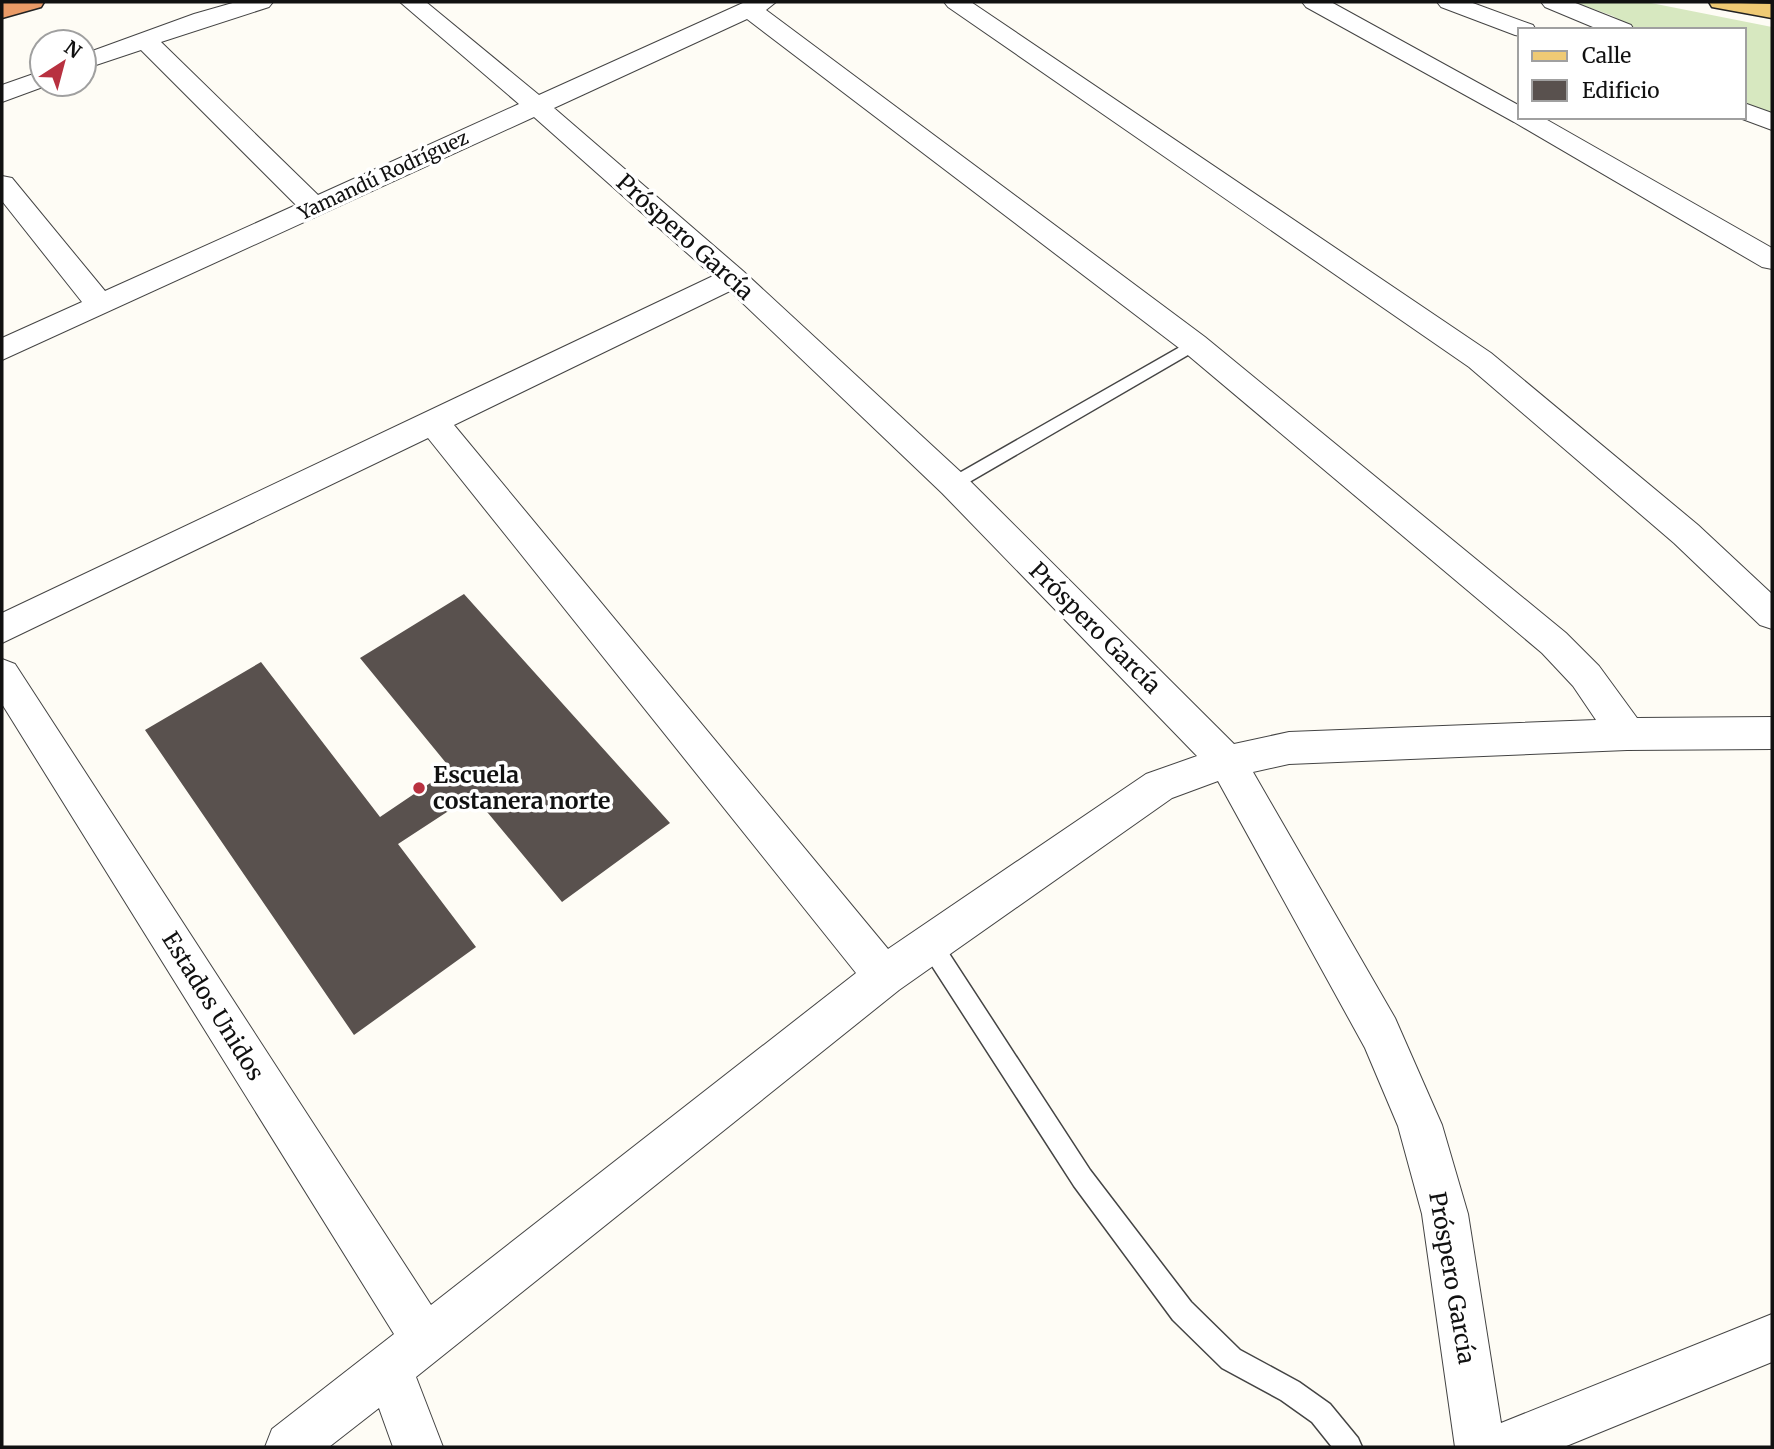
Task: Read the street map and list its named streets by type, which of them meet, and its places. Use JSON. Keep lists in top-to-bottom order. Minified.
{"streets":{"street":["Yamandú Rodríguez","Próspero García","Estados Unidos"]},"crossings":[["Yamandú Rodríguez","Próspero García"]],"places":["Escuela costanera norte"],"legend":["Calle","Edificio"],"north":"top right"}
